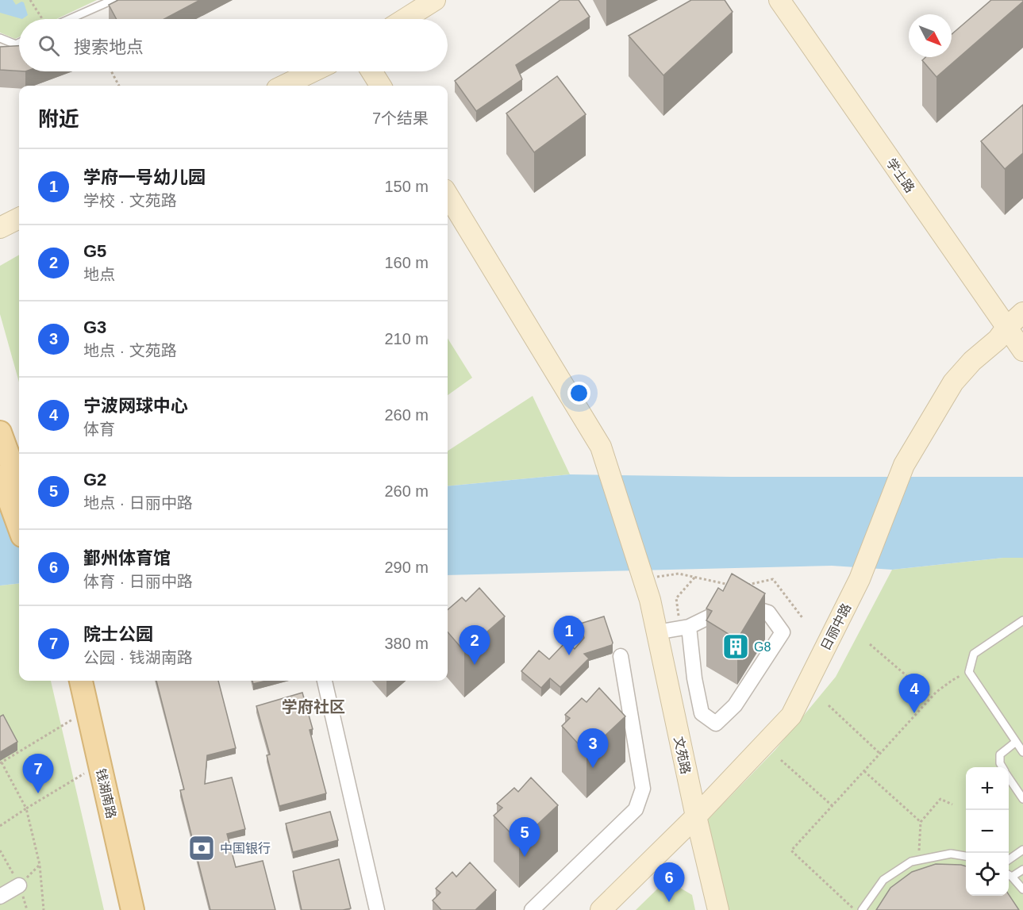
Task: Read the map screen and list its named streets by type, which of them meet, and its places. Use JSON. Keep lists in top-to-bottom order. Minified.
{"streets":{"main road":["钱湖南路"],"street":["学士路","日丽中路","文苑路"]},"crossings":[["学士路","日丽中路"],["日丽中路","文苑路"]],"districts":["学府社区"],"places":{"building":["G8"],"bank":["中国银行"]},"north":"bottom right","page":{"search":"搜索地点","heading":["附近","7个结果"],"list":[{"mark":"1","name":"学府一号幼儿园","note":"学校 · 文苑路","value":"150 m"},{"mark":"2","name":"G5","note":"地点","value":"160 m"},{"mark":"3","name":"G3","note":"地点 · 文苑路","value":"210 m"},{"mark":"4","name":"宁波网球中心","note":"体育","value":"260 m"},{"mark":"5","name":"G2","note":"地点 · 日丽中路","value":"260 m"},{"mark":"6","name":"鄞州体育馆","note":"体育 · 日丽中路","value":"290 m"},{"mark":"7","name":"院士公园","note":"公园 · 钱湖南路","value":"380 m"}],"pins":["1","2","4","3","7","5","6"],"map_buttons":["+","−"]}}
